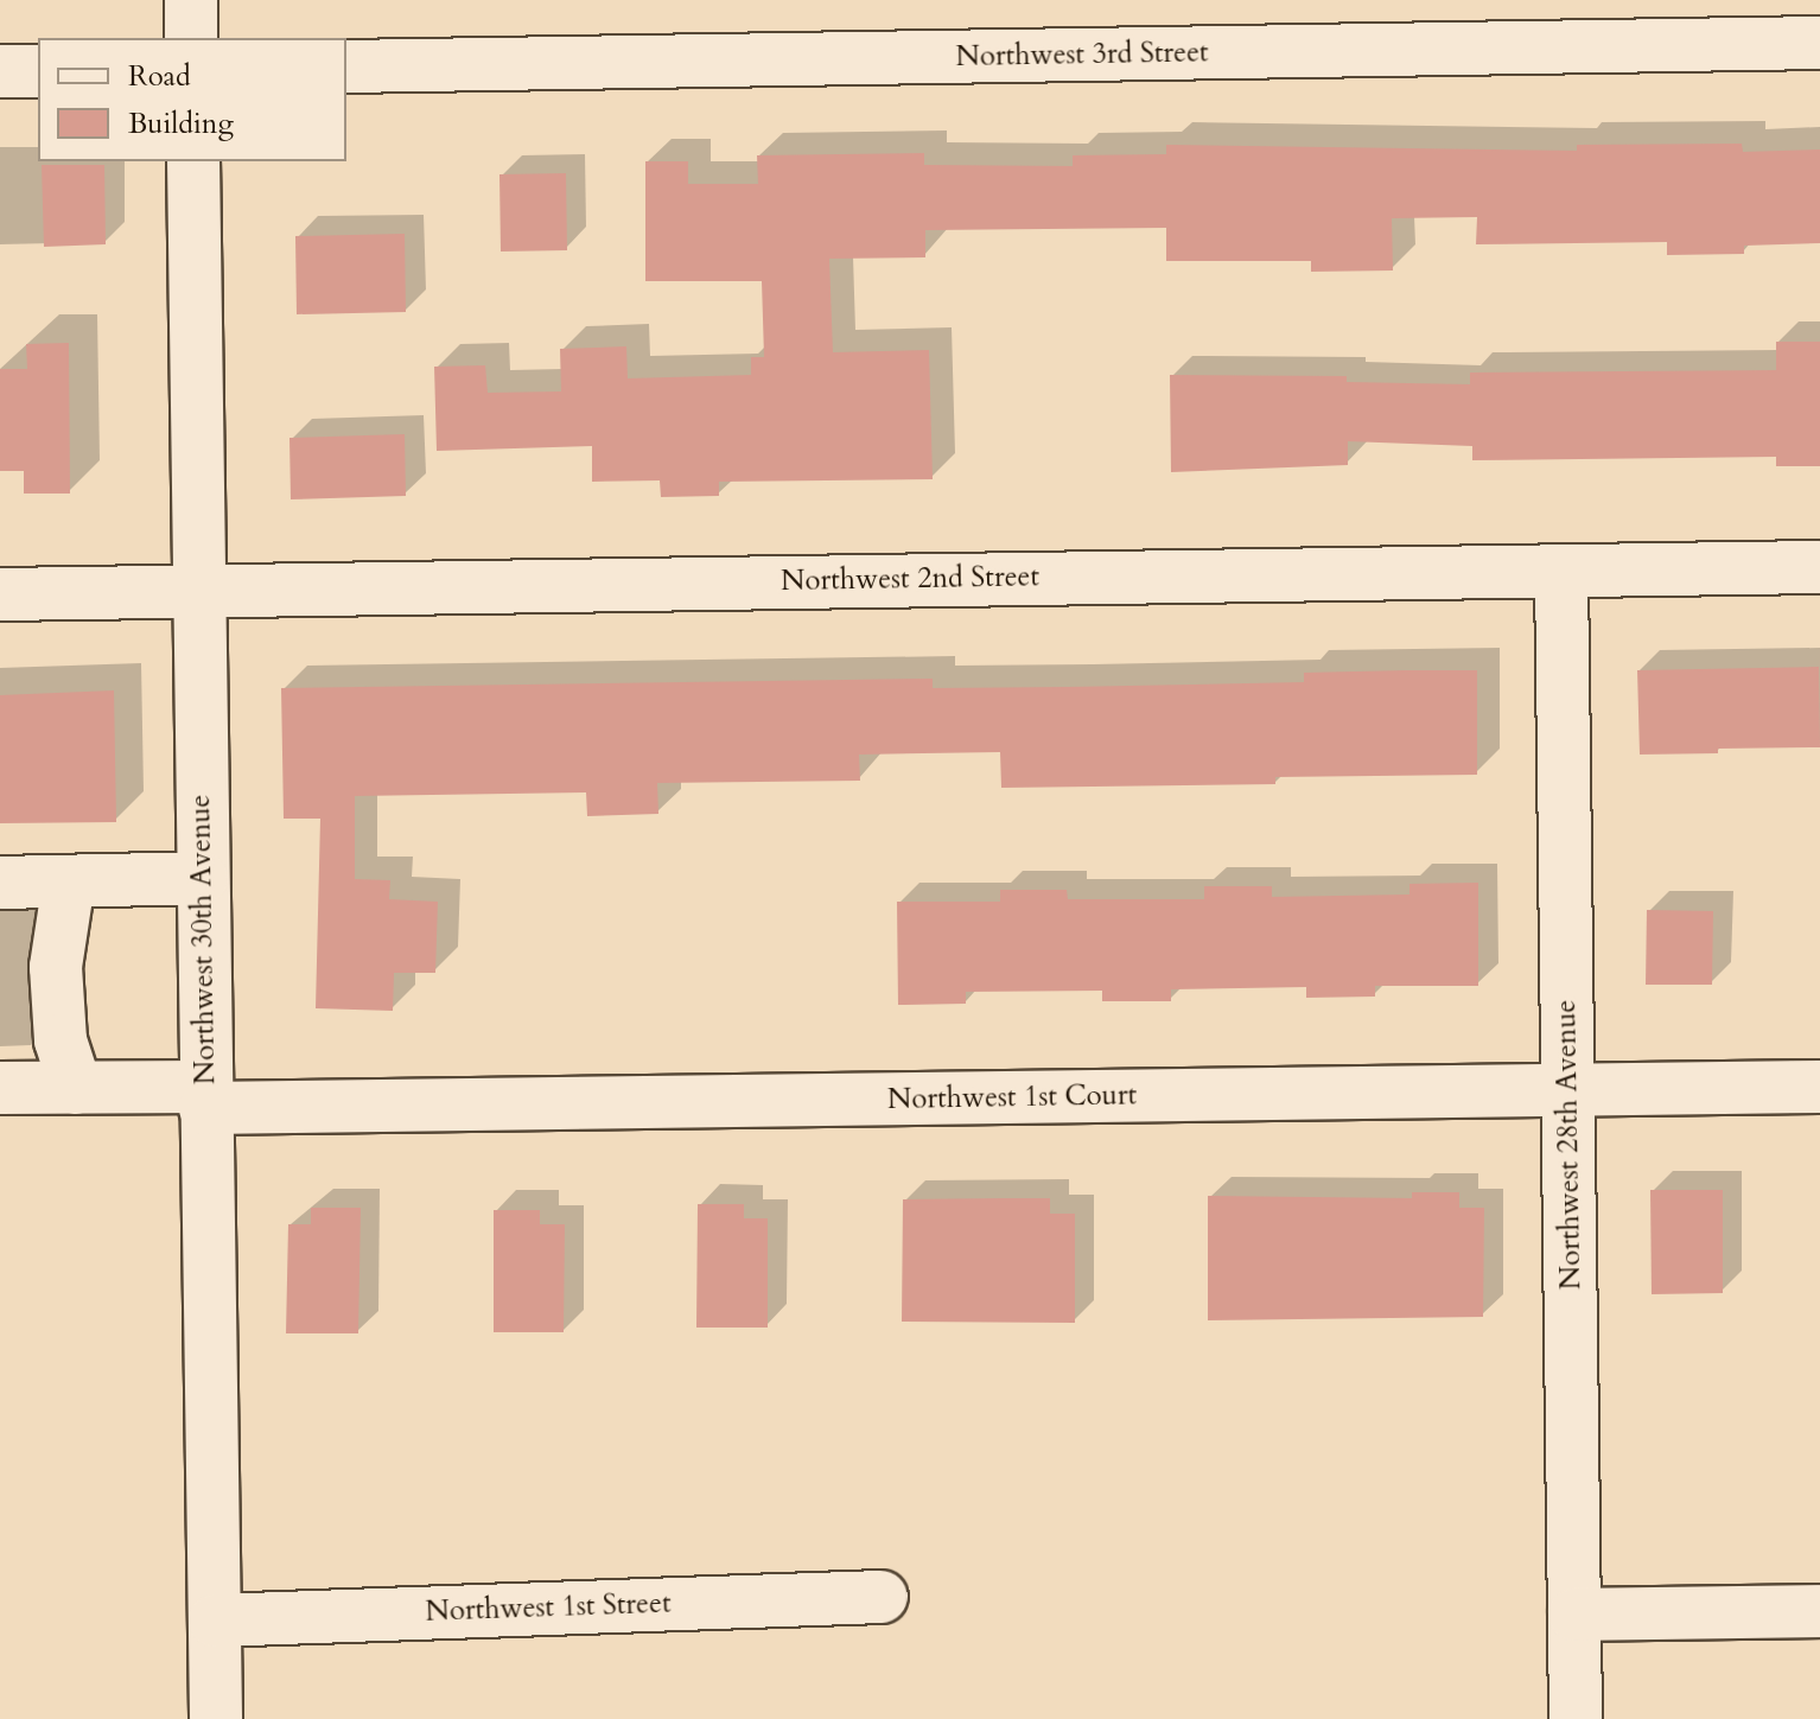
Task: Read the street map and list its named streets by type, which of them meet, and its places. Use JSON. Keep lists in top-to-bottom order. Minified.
{"streets":{"street":["Northwest 3rd Street","Northwest 2nd Street","Northwest 30th Avenue","Northwest 1st Court","Northwest 28th Avenue","Northwest 1st Street"]},"crossings":[["Northwest 2nd Street","Northwest 30th Avenue"],["Northwest 2nd Street","Northwest 28th Avenue"],["Northwest 30th Avenue","Northwest 1st Court"],["Northwest 30th Avenue","Northwest 1st Street"],["Northwest 1st Court","Northwest 28th Avenue"]],"legend":["Road","Building"]}
